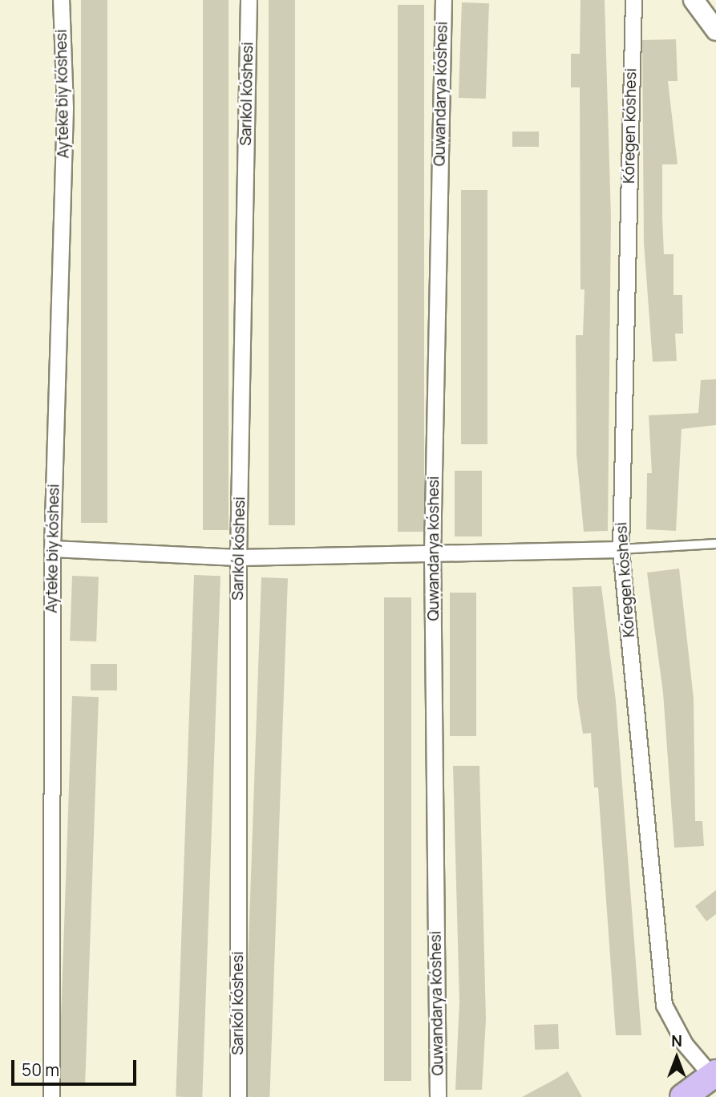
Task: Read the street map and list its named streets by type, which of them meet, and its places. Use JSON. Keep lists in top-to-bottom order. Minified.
{"streets":{"street":["Ayteke biy kóshesi","Sarıkól kóshesi","Quwandarya kóshesi","Kóregen kóshesi"]},"scale_bar":"50 m","north":"top"}
